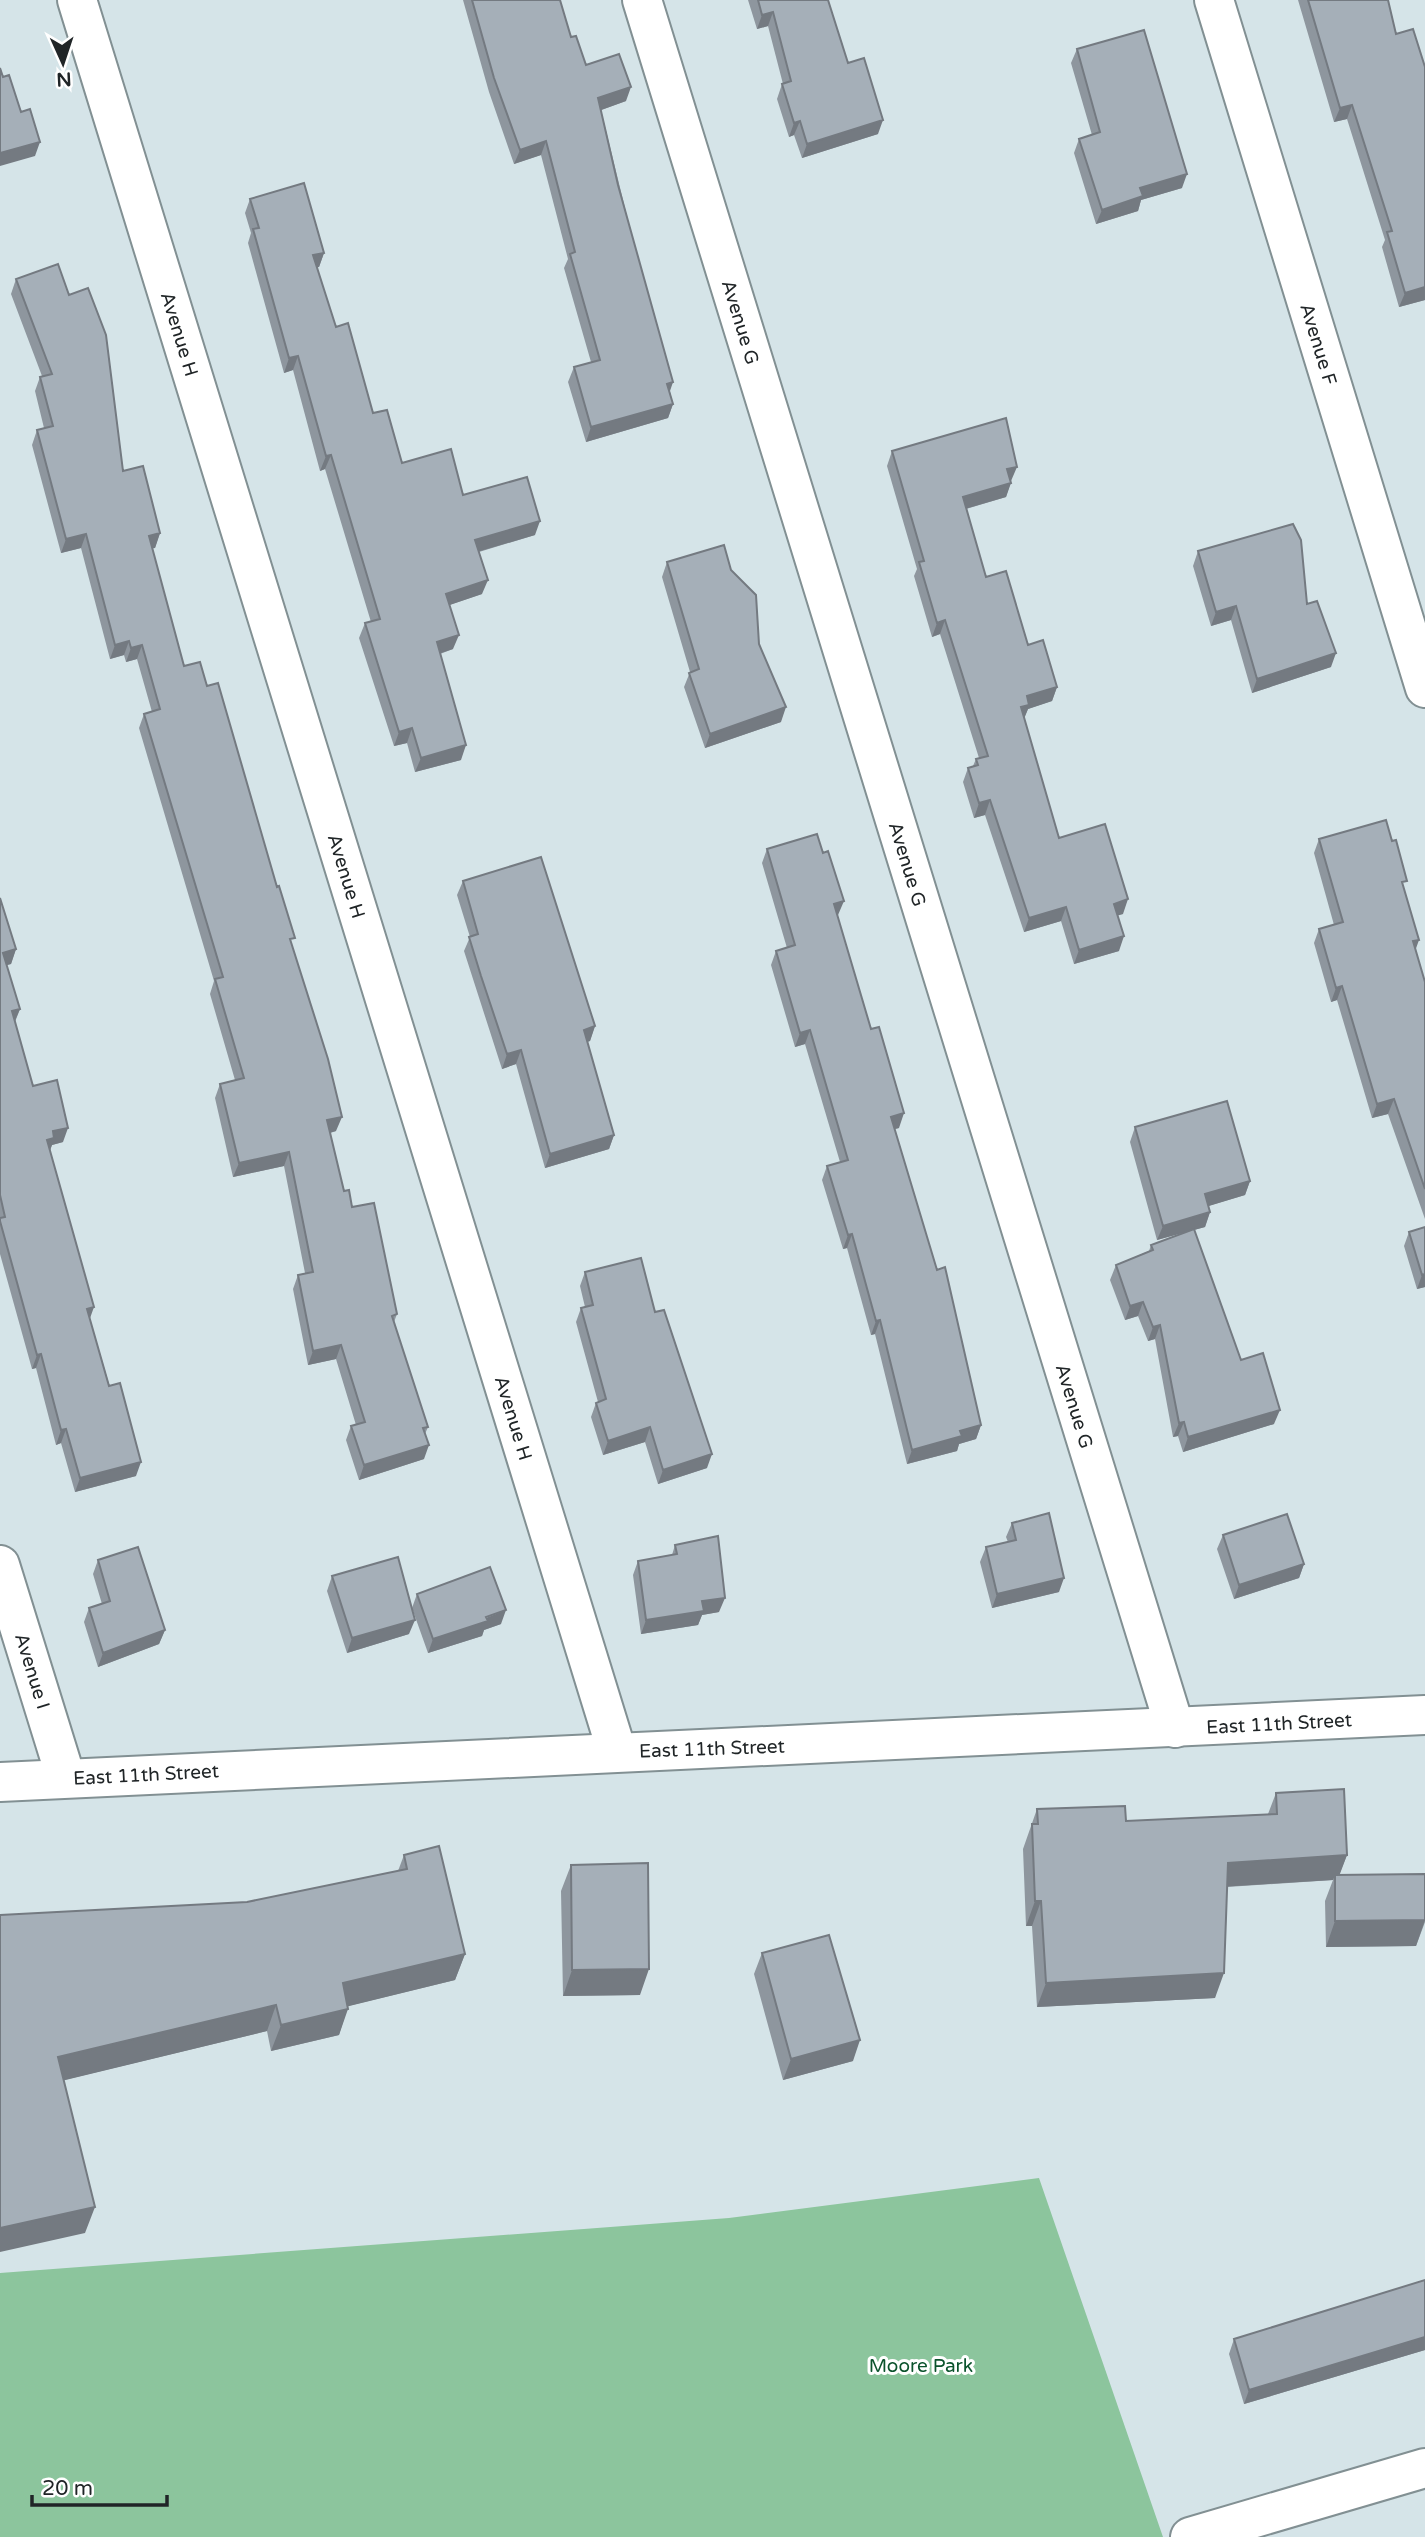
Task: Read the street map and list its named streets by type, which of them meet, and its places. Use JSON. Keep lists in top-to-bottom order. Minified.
{"streets":{"street":["Avenue G","Avenue H","Avenue F","Avenue I","East 11th Street"]},"crossings":[["Avenue G","East 11th Street"],["Avenue H","East 11th Street"],["Avenue I","East 11th Street"]],"parks":["Moore Park"],"scale_bar":"20 m","north":"bottom"}
